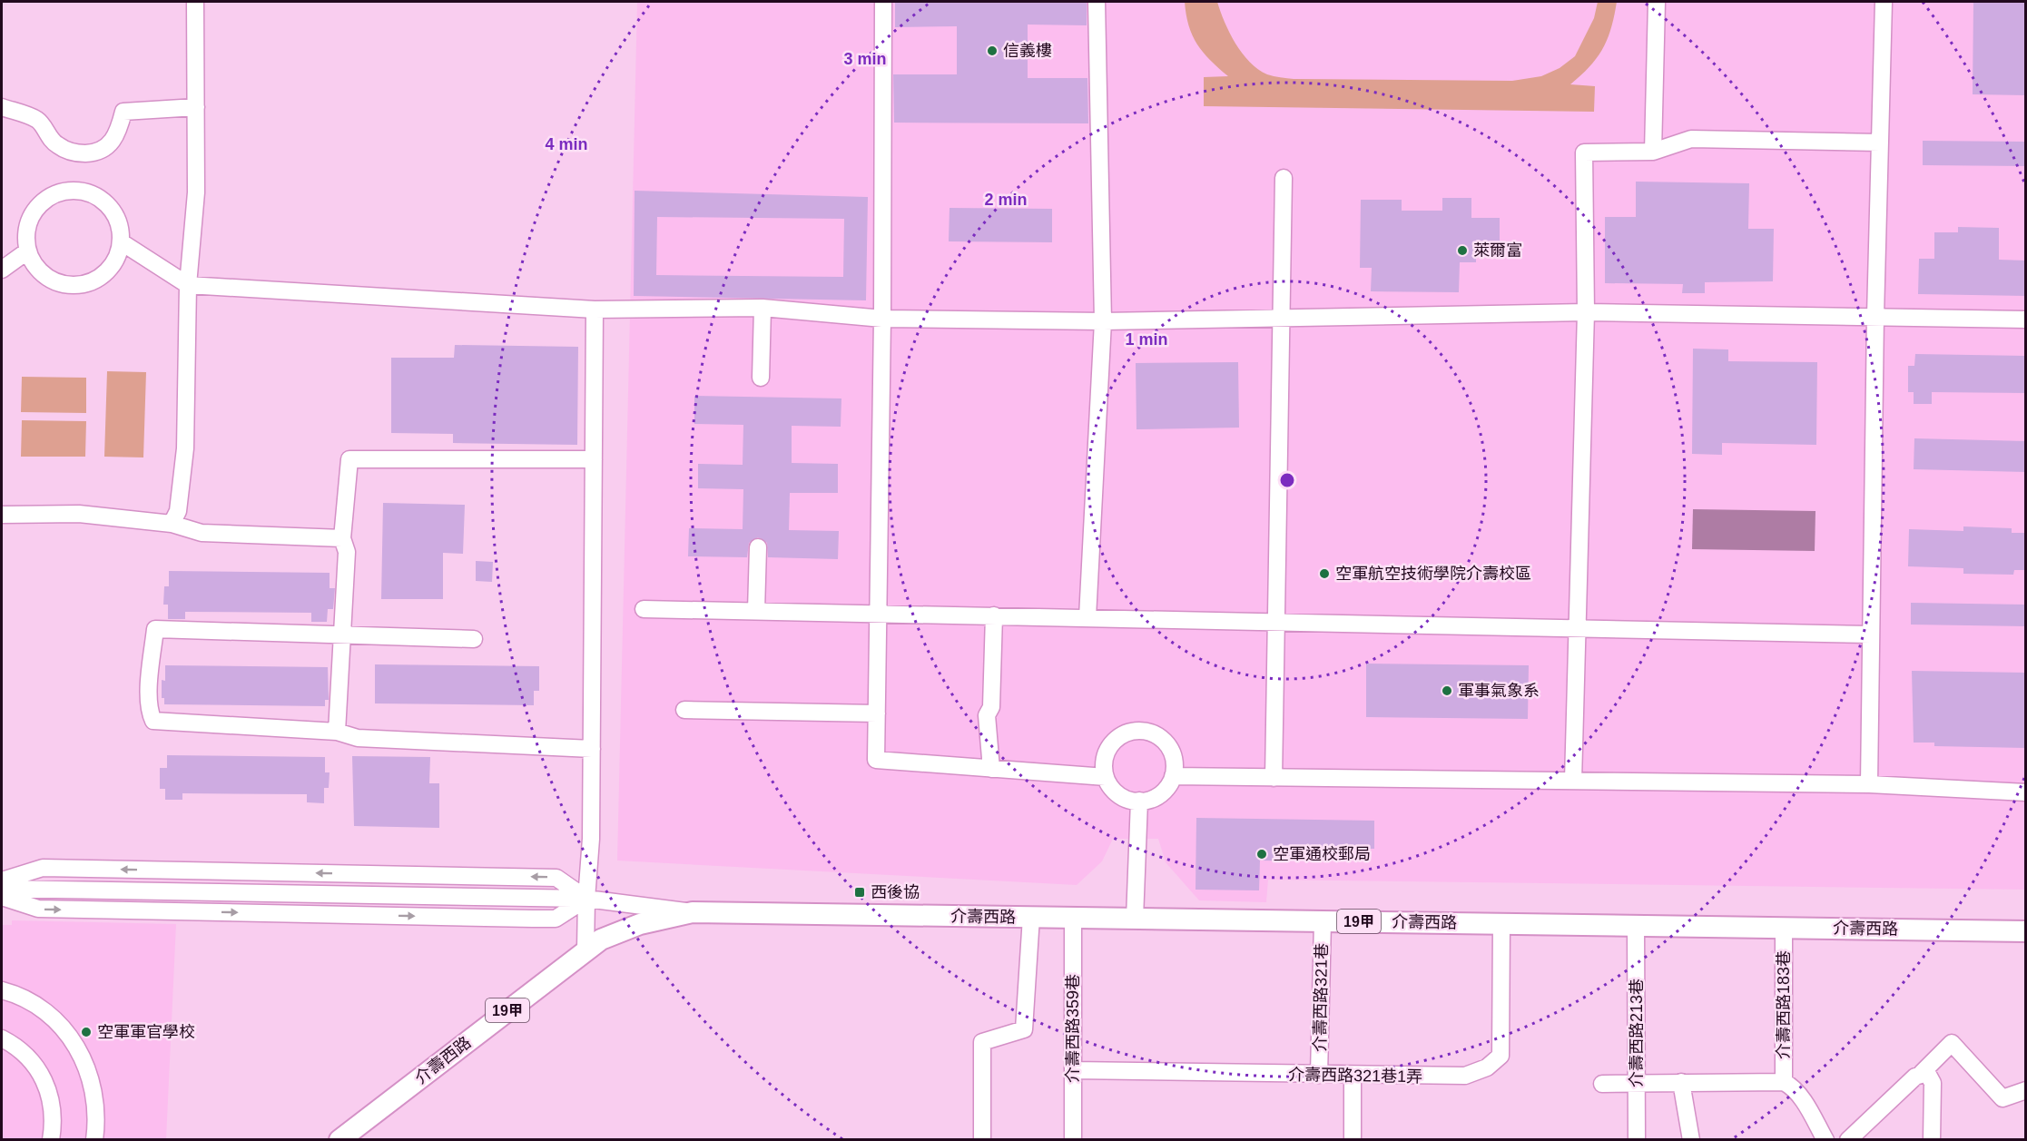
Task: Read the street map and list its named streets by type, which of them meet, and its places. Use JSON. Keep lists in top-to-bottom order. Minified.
{"streets":{"main road":["介壽西路","19甲"],"street":["介壽西路321巷","介壽西路183巷","介壽西路359巷","介壽西路213巷","介壽西路321巷1弄"]},"crossings":[["介壽西路","介壽西路321巷"],["介壽西路","介壽西路183巷"],["介壽西路","介壽西路359巷"],["介壽西路","介壽西路213巷"],["介壽西路","介壽西路321巷1弄"],["介壽西路321巷","介壽西路321巷1弄"],["介壽西路359巷","介壽西路321巷1弄"]],"places":{"other":["信義樓","萊爾富","空軍航空技術學院介壽校區","軍事氣象系","空軍通校郵局","空軍軍官學校"],"transit":["西後協"]},"rings":["3 min","4 min","2 min","1 min"]}
